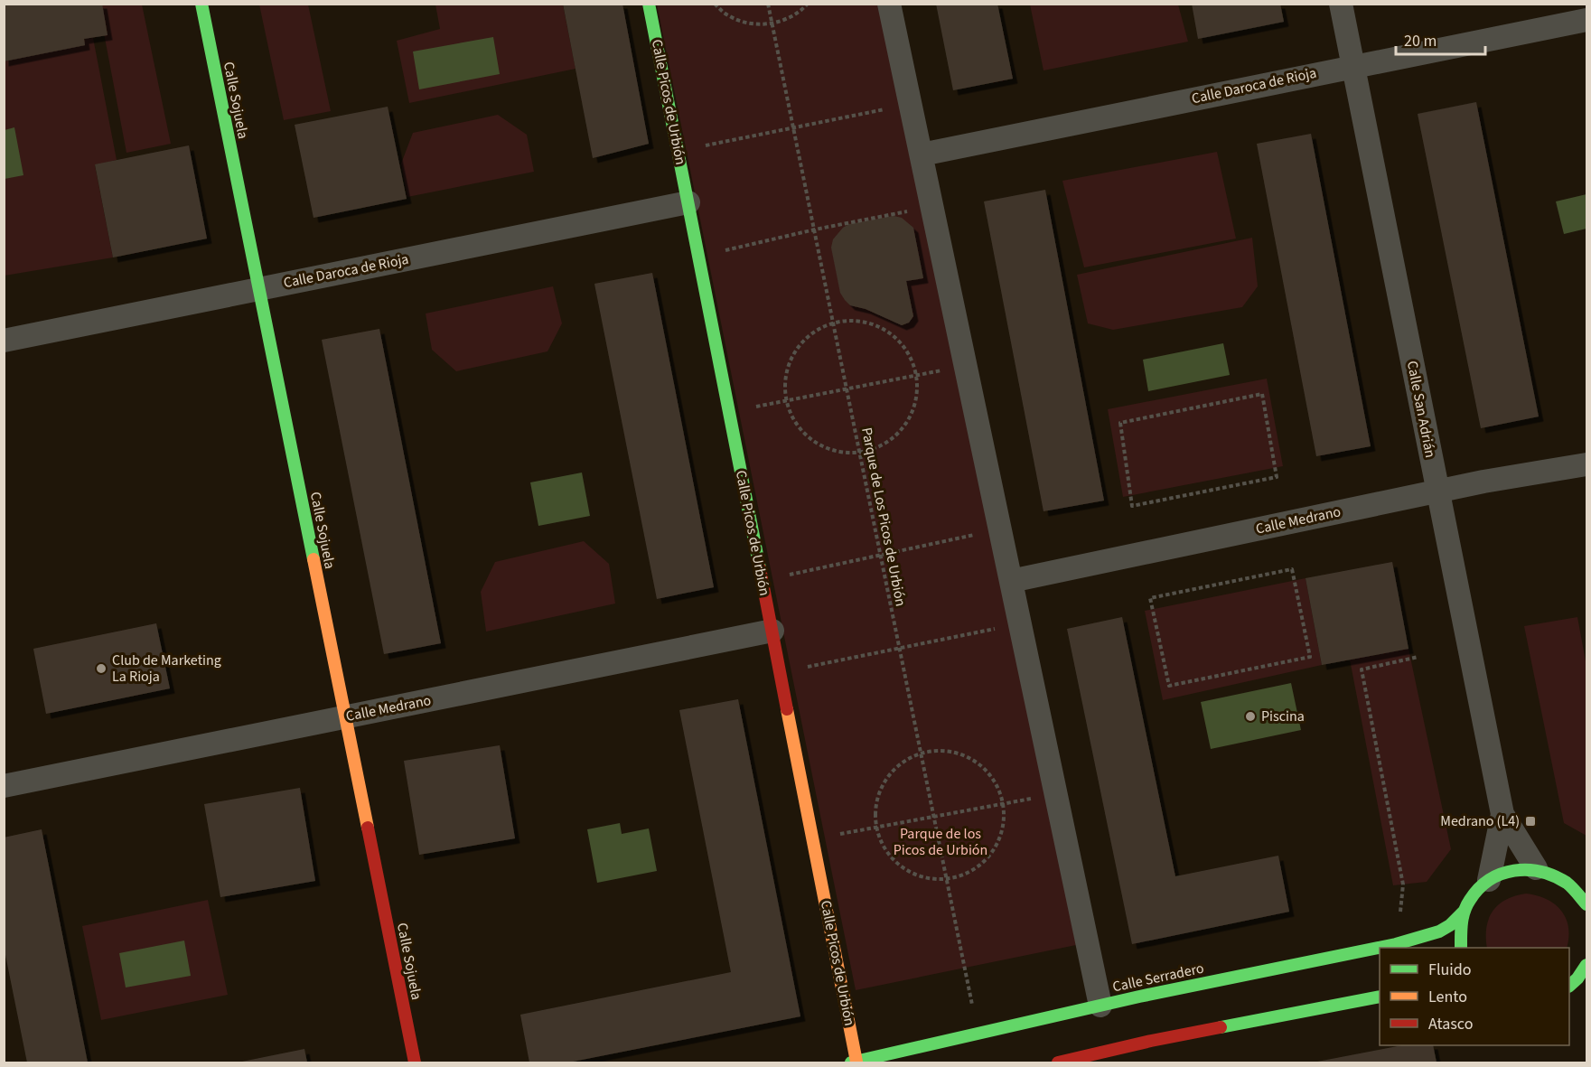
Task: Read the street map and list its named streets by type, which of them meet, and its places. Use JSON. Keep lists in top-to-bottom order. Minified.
{"streets":{"street":["Calle Daroca de Rioja","Calle Sojuela","Calle Picos de Urbión","Calle San Adrián","Calle Medrano","Calle Serradero"],"path":["Parque de Los Picos de Urbión"]},"crossings":[["Calle Daroca de Rioja","Calle Sojuela"],["Calle Daroca de Rioja","Calle Picos de Urbión"],["Calle Daroca de Rioja","Calle San Adrián"],["Calle Sojuela","Calle Medrano"],["Calle Picos de Urbión","Calle Medrano"],["Calle Picos de Urbión","Calle Serradero"],["Calle San Adrián","Calle Medrano"],["Parque de Los Picos de Urbión","Calle Serradero"]],"parks":["Parque de los Picos de Urbión"],"places":{"other":["Club de Marketing La Rioja","Piscina"],"transit":["Medrano (L4)"]},"legend":["Fluido","Lento","Atasco"],"scale_bar":"20 m"}
